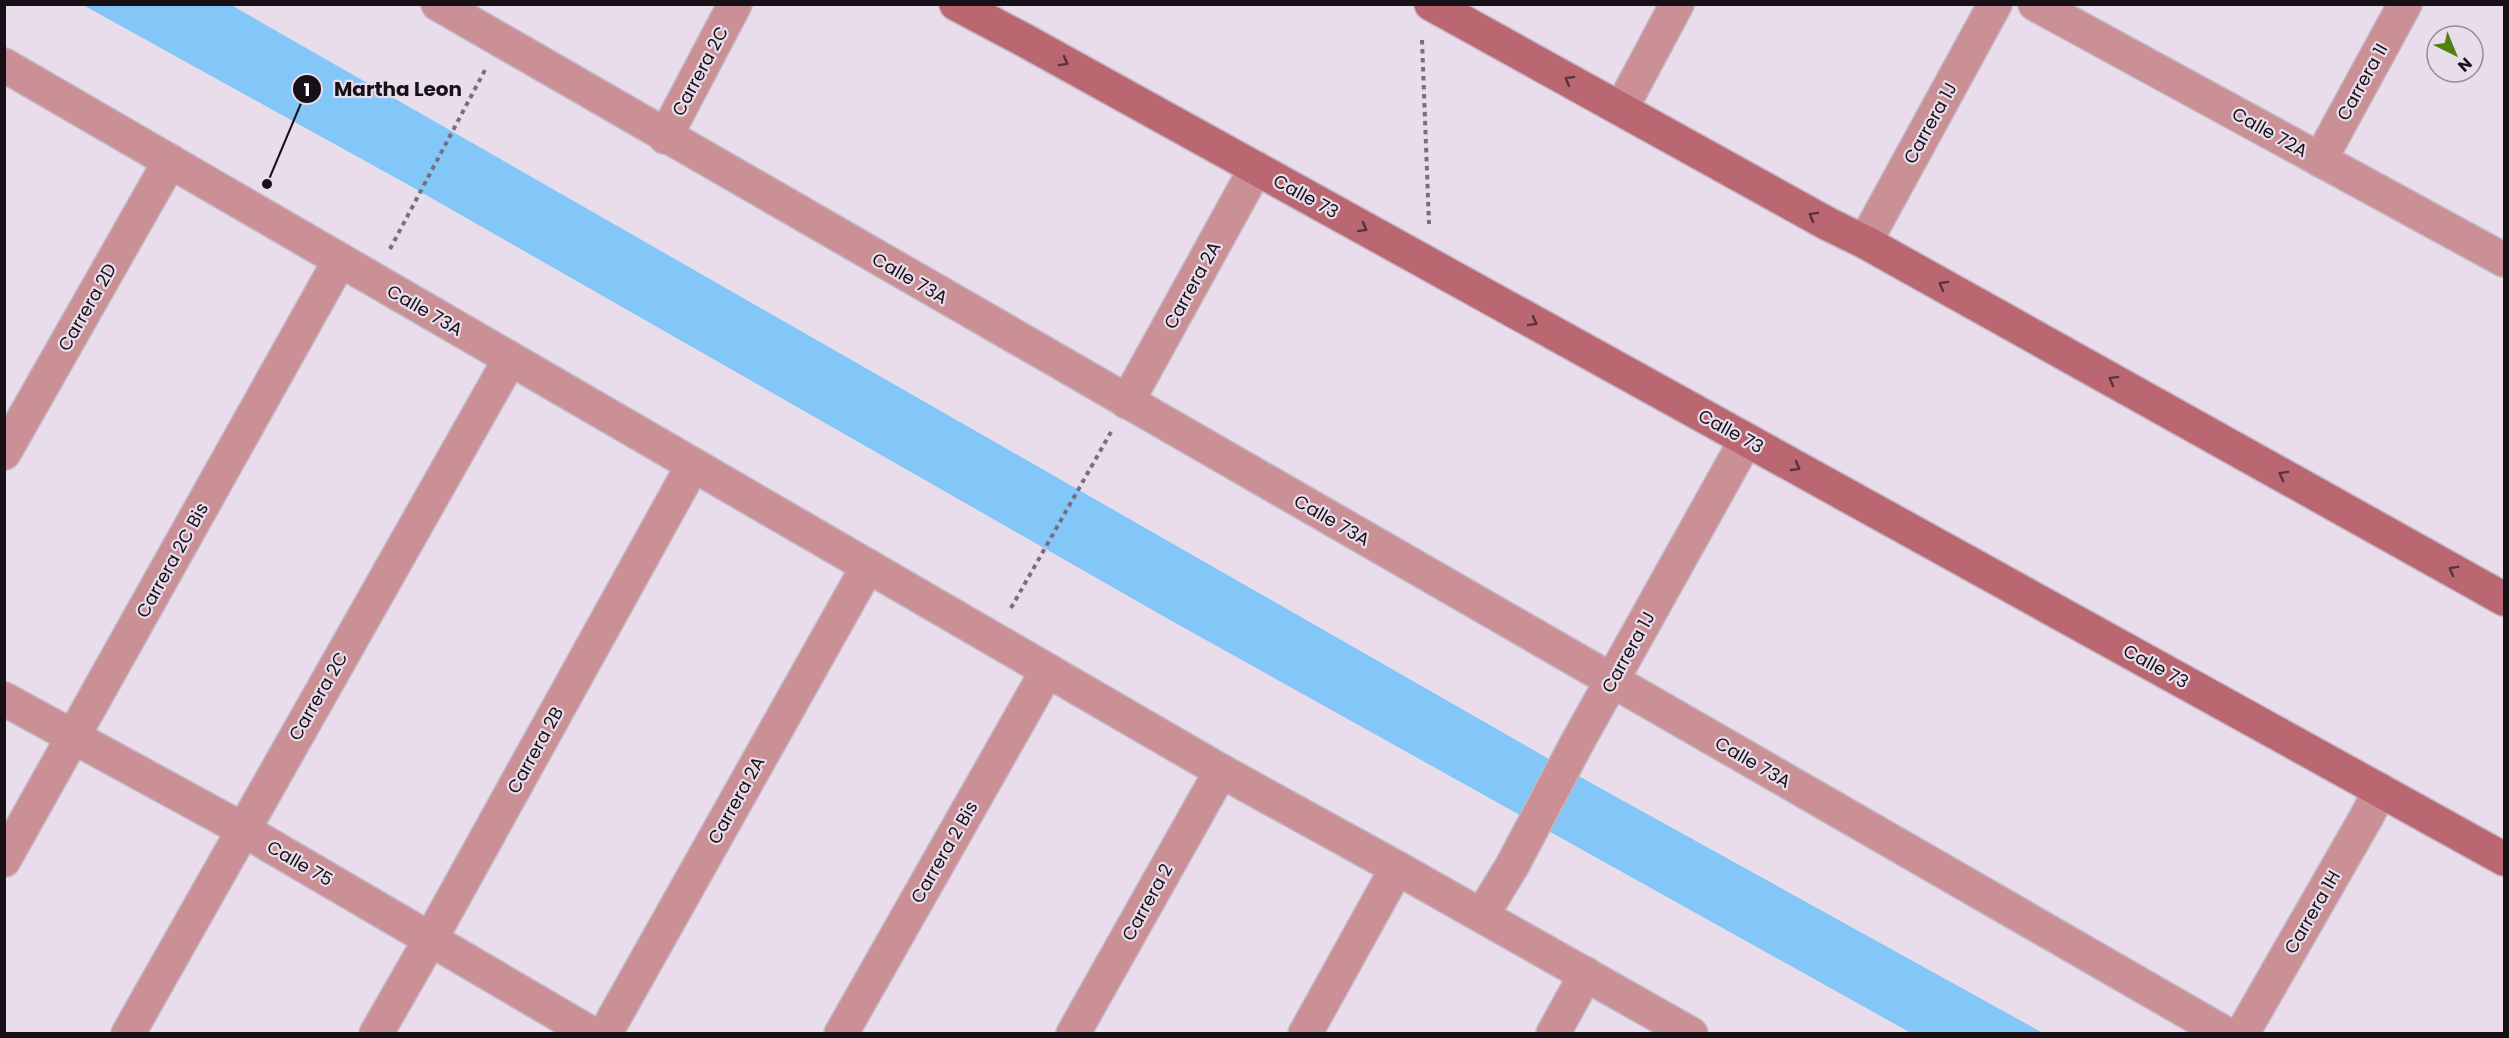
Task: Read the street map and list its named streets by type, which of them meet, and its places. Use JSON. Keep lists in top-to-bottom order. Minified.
{"streets":{"main road":["Calle 73"],"street":["Carrera 2C","Carrera 1I","Carrera 1J","Calle 72A","Calle 73A","Carrera 2A","Carrera 2D","Carrera 2C Bis","Carrera 2B","Carrera 2 Bis","Calle 75","Carrera 2","Carrera 1H"]},"crossings":[["Carrera 2C","Calle 73A"],["Carrera 2C","Calle 75"],["Carrera 1I","Calle 72A"],["Carrera 1J","Calle 73"],["Carrera 1J","Calle 73A"],["Calle 73","Carrera 2A"],["Calle 73","Carrera 1H"],["Calle 73A","Carrera 2A"],["Calle 73A","Carrera 2D"],["Calle 73A","Carrera 2C Bis"],["Calle 73A","Carrera 2B"],["Calle 73A","Carrera 2 Bis"],["Calle 73A","Carrera 2"],["Carrera 2C Bis","Calle 75"],["Carrera 2B","Calle 75"]],"places":["Martha Leon"],"north":"bottom right"}
